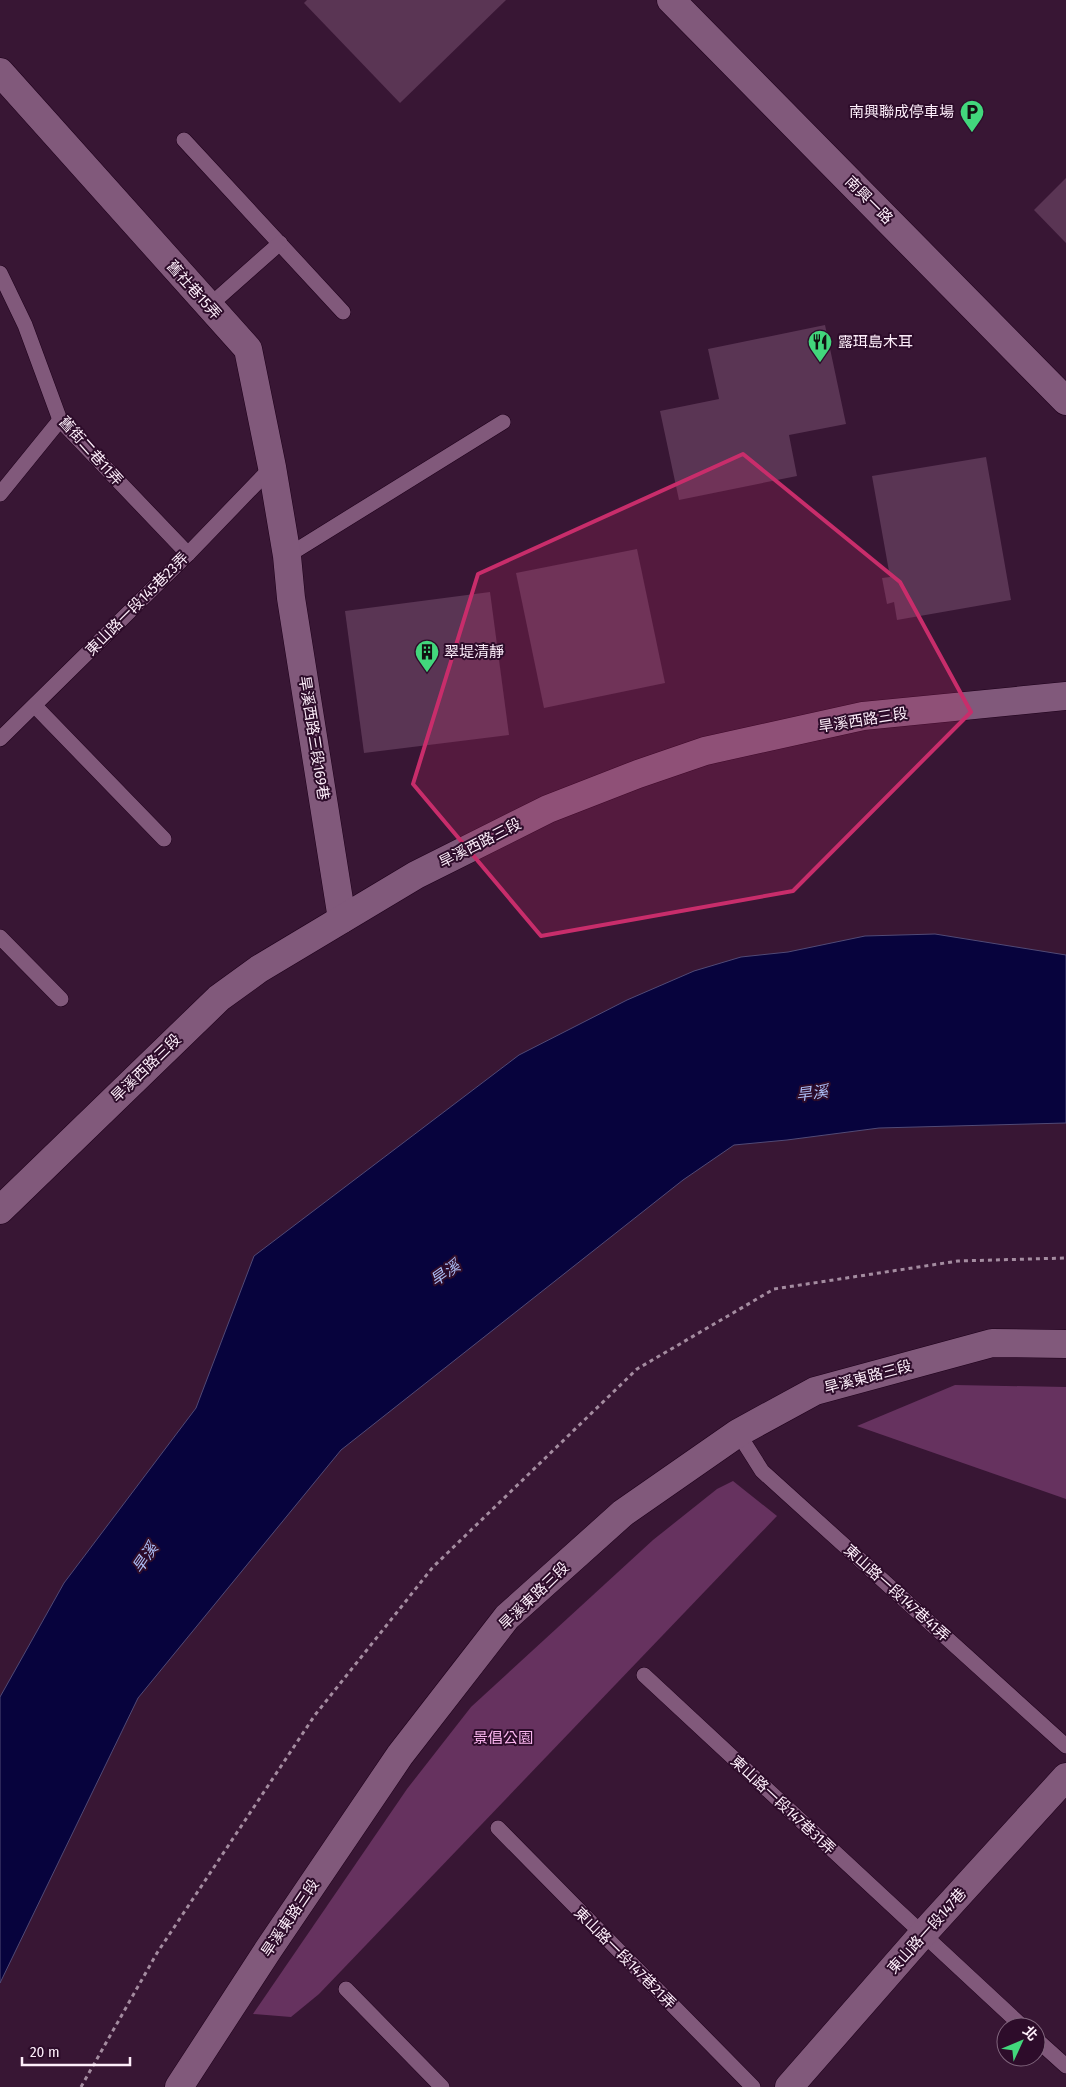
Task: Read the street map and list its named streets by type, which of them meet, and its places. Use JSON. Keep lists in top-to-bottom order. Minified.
{"streets":{"street":["南興一路","舊社巷15弄","旱溪西路三段","旱溪西路三段169巷","旱溪東路三段","東山路一段147巷"],"lane":["舊街二巷11弄","東山路一段145巷23弄","東山路一段147巷41弄","東山路一段147巷31弄","東山路一段147巷21弄"]},"crossings":[["舊社巷15弄","東山路一段145巷23弄"],["舊社巷15弄","旱溪西路三段169巷"],["舊街二巷11弄","東山路一段145巷23弄"],["旱溪西路三段","旱溪西路三段169巷"],["旱溪東路三段","東山路一段147巷41弄"],["東山路一段147巷31弄","東山路一段147巷"]],"water":["旱溪"],"parks":["景倡公園"],"places":{"parking":["南興聯成停車場"],"restaurant":["露珥島木耳"],"building":["翠堤清靜"]},"scale_bar":"20 m","north":"top right"}
